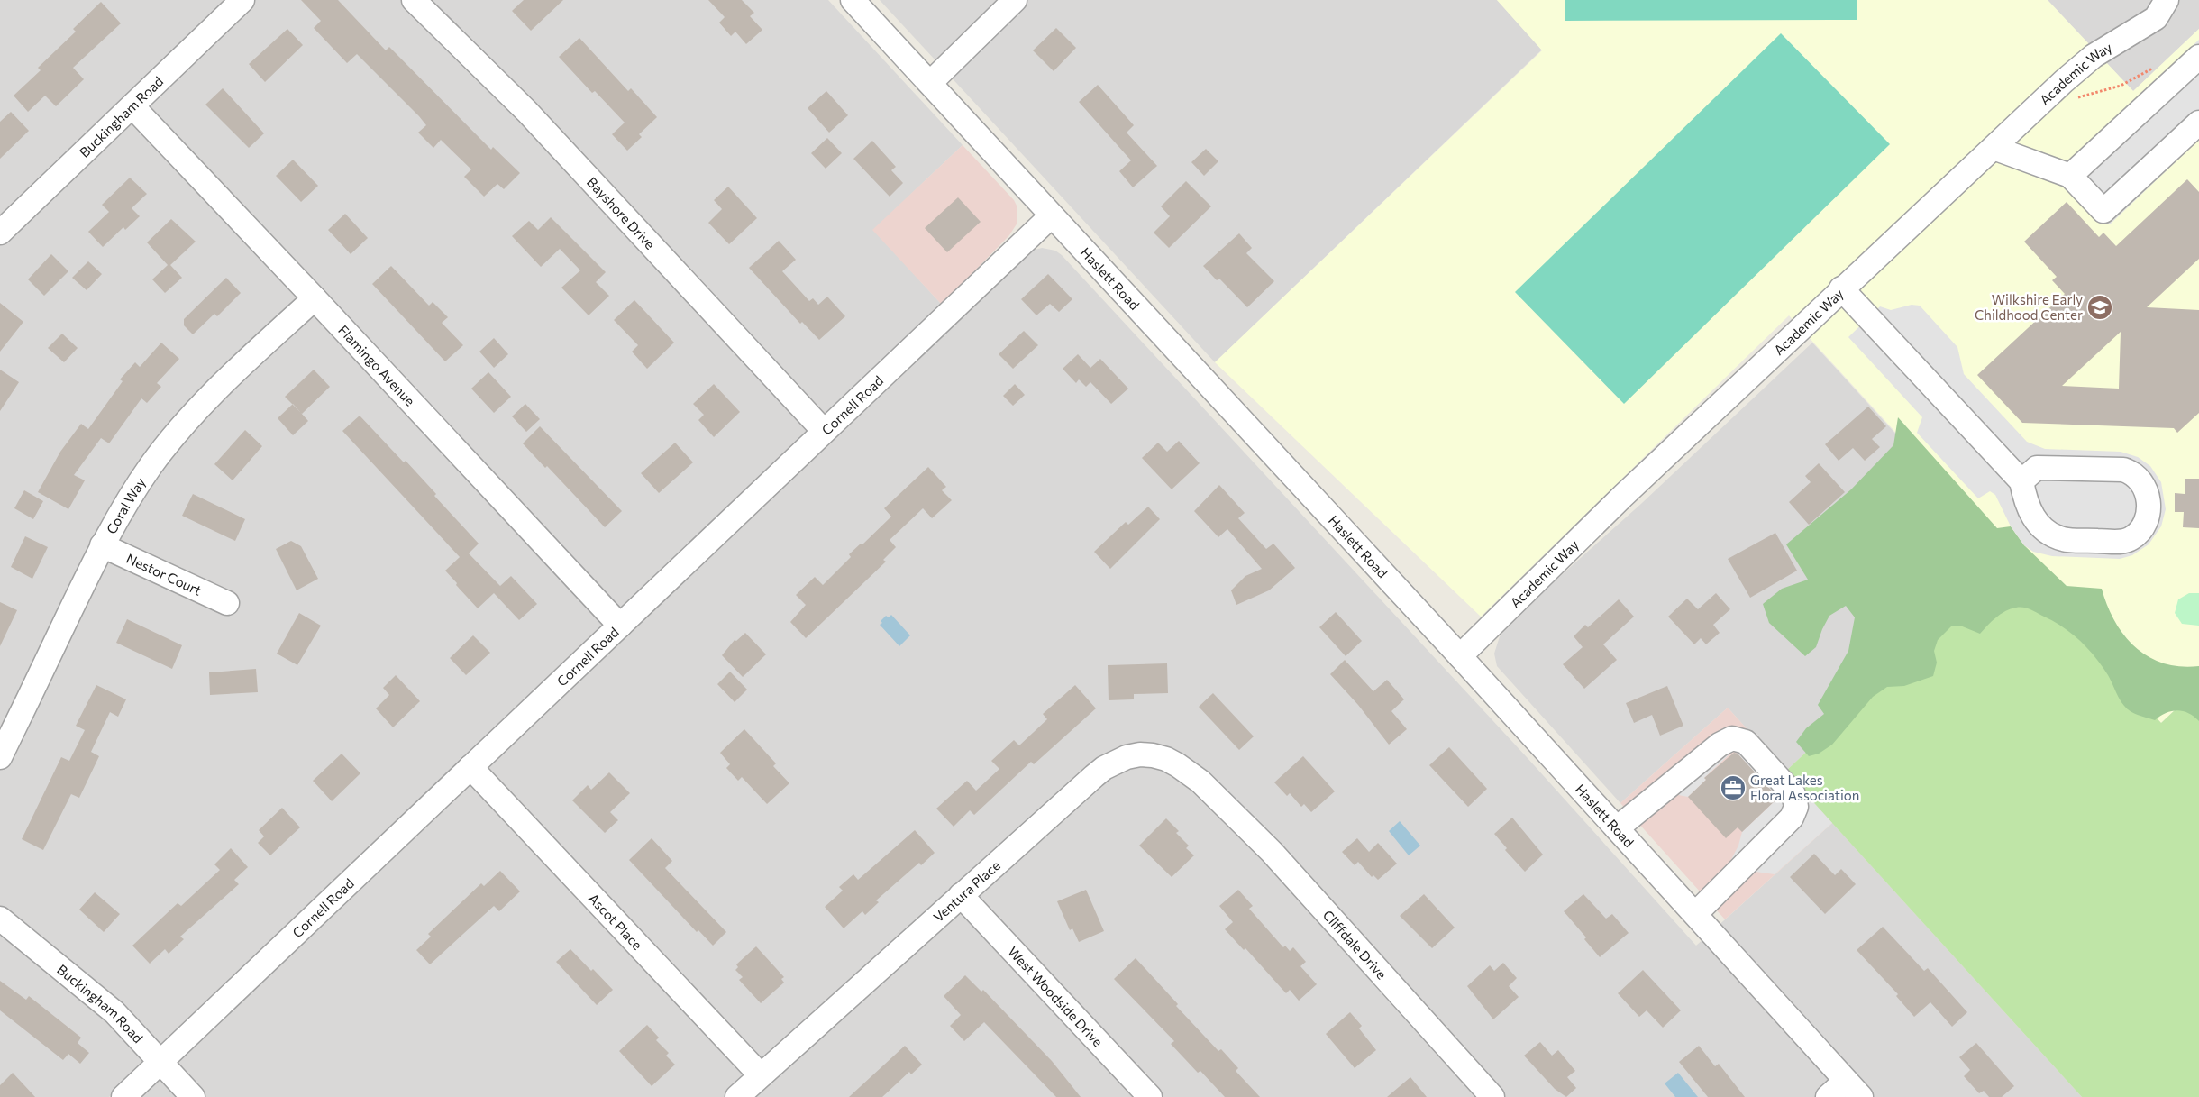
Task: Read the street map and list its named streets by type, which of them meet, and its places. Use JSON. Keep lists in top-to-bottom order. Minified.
{"streets":{"street":["Academic Way","Buckingham Road","Bayshore Drive","Haslett Road","Flamingo Avenue","Cornell Road","Coral Way","Nestor Court","Ventura Place","Ascot Place","Cliffdale Drive","West Woodside Drive"]},"crossings":[["Academic Way","Haslett Road"],["Buckingham Road","Flamingo Avenue"],["Buckingham Road","Cornell Road"],["Bayshore Drive","Cornell Road"],["Haslett Road","Cornell Road"],["Flamingo Avenue","Cornell Road"],["Flamingo Avenue","Coral Way"],["Cornell Road","Ascot Place"],["Coral Way","Nestor Court"],["Ventura Place","Ascot Place"],["Ventura Place","Cliffdale Drive"],["Ventura Place","West Woodside Drive"]],"places":{"school or university":["Wilkshire Early Childhood Center"],"office":["Great Lakes Floral Association"]}}
